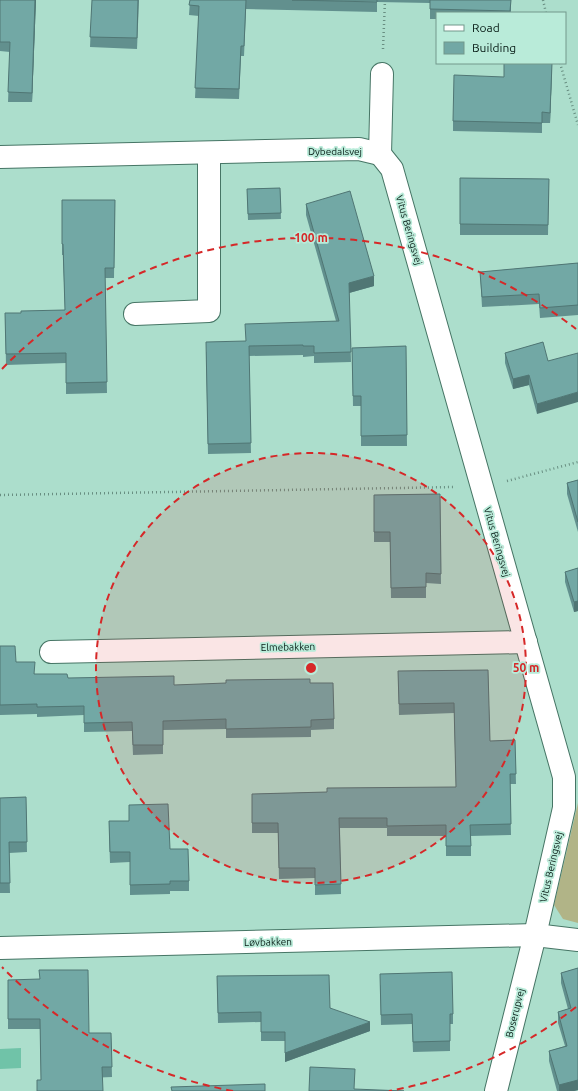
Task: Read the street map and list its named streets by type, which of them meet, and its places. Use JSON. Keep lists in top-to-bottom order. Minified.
{"streets":{"street":["Dybedalsvej","Vitus Beringsvej","Elmebakken","Løvbakken","Boserupvej"]},"crossings":[["Dybedalsvej","Vitus Beringsvej"],["Vitus Beringsvej","Elmebakken"],["Vitus Beringsvej","Løvbakken"],["Vitus Beringsvej","Boserupvej"],["Løvbakken","Boserupvej"]],"legend":["Road","Building"],"rings":["100 m","50 m"]}
